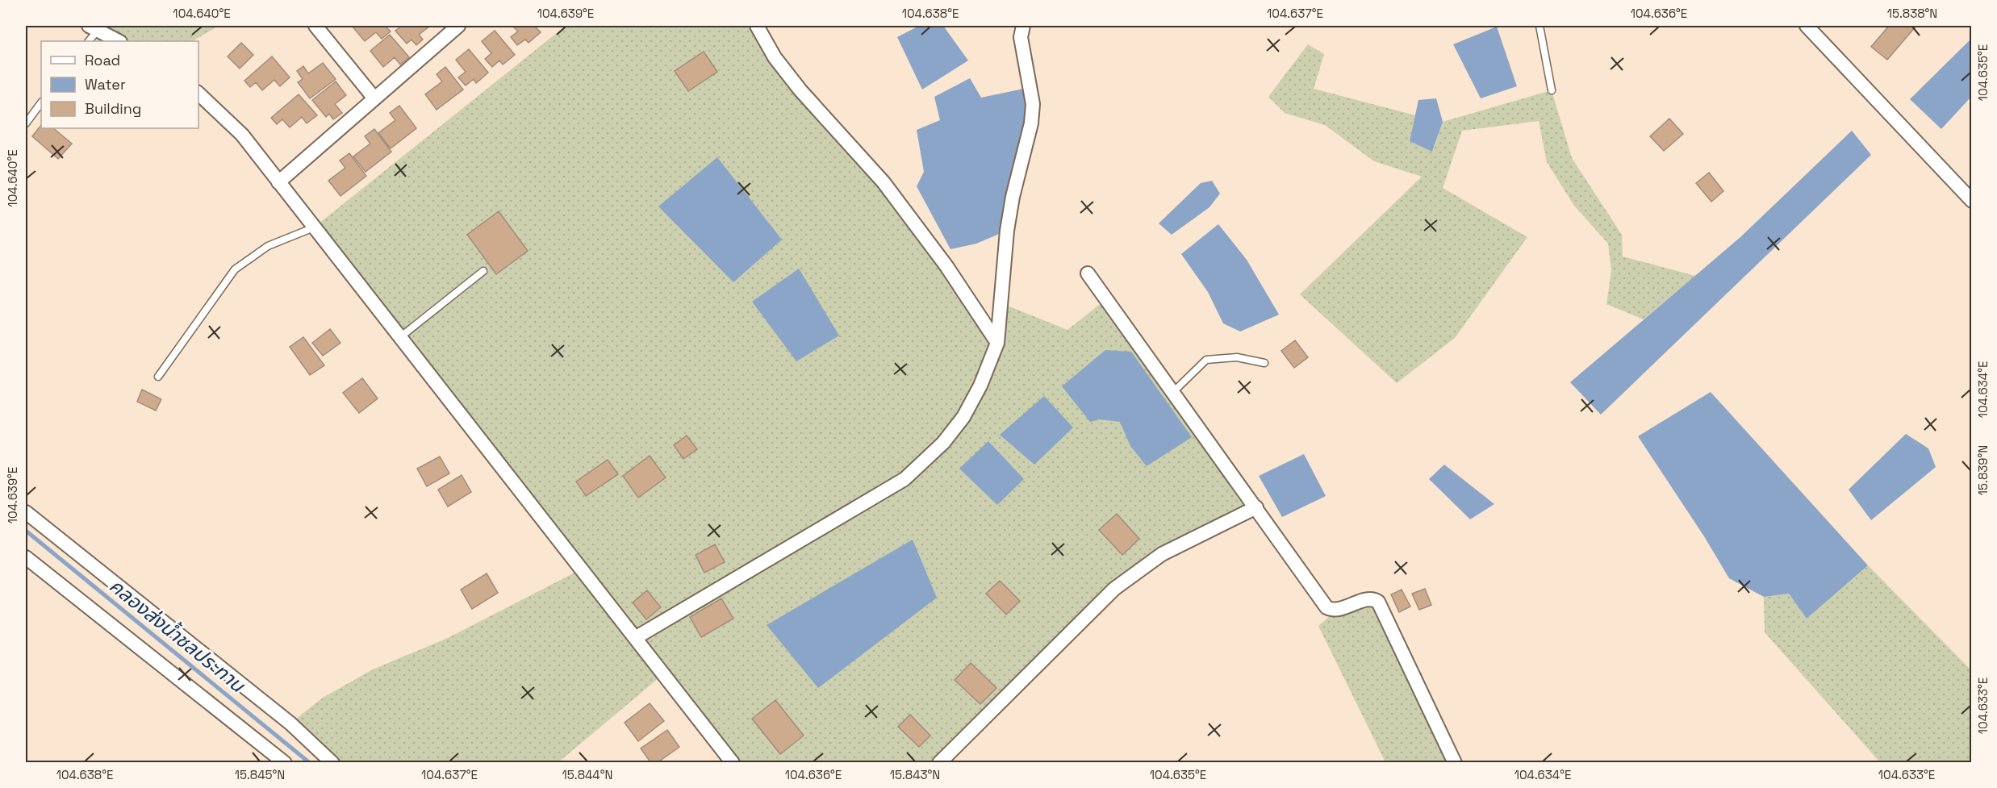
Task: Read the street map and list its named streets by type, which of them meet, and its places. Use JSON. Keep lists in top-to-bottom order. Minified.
{"water":["คลองส่งน้ำชลประทาน"],"legend":["Road","Water","Building"],"coordinates":["104.640°E","104.639°E","104.638°E","104.637°E","104.636°E","15.838°N","104.635°E","104.634°E","15.839°N","104.633°E","15.845°N","15.844°N","15.843°N"]}
